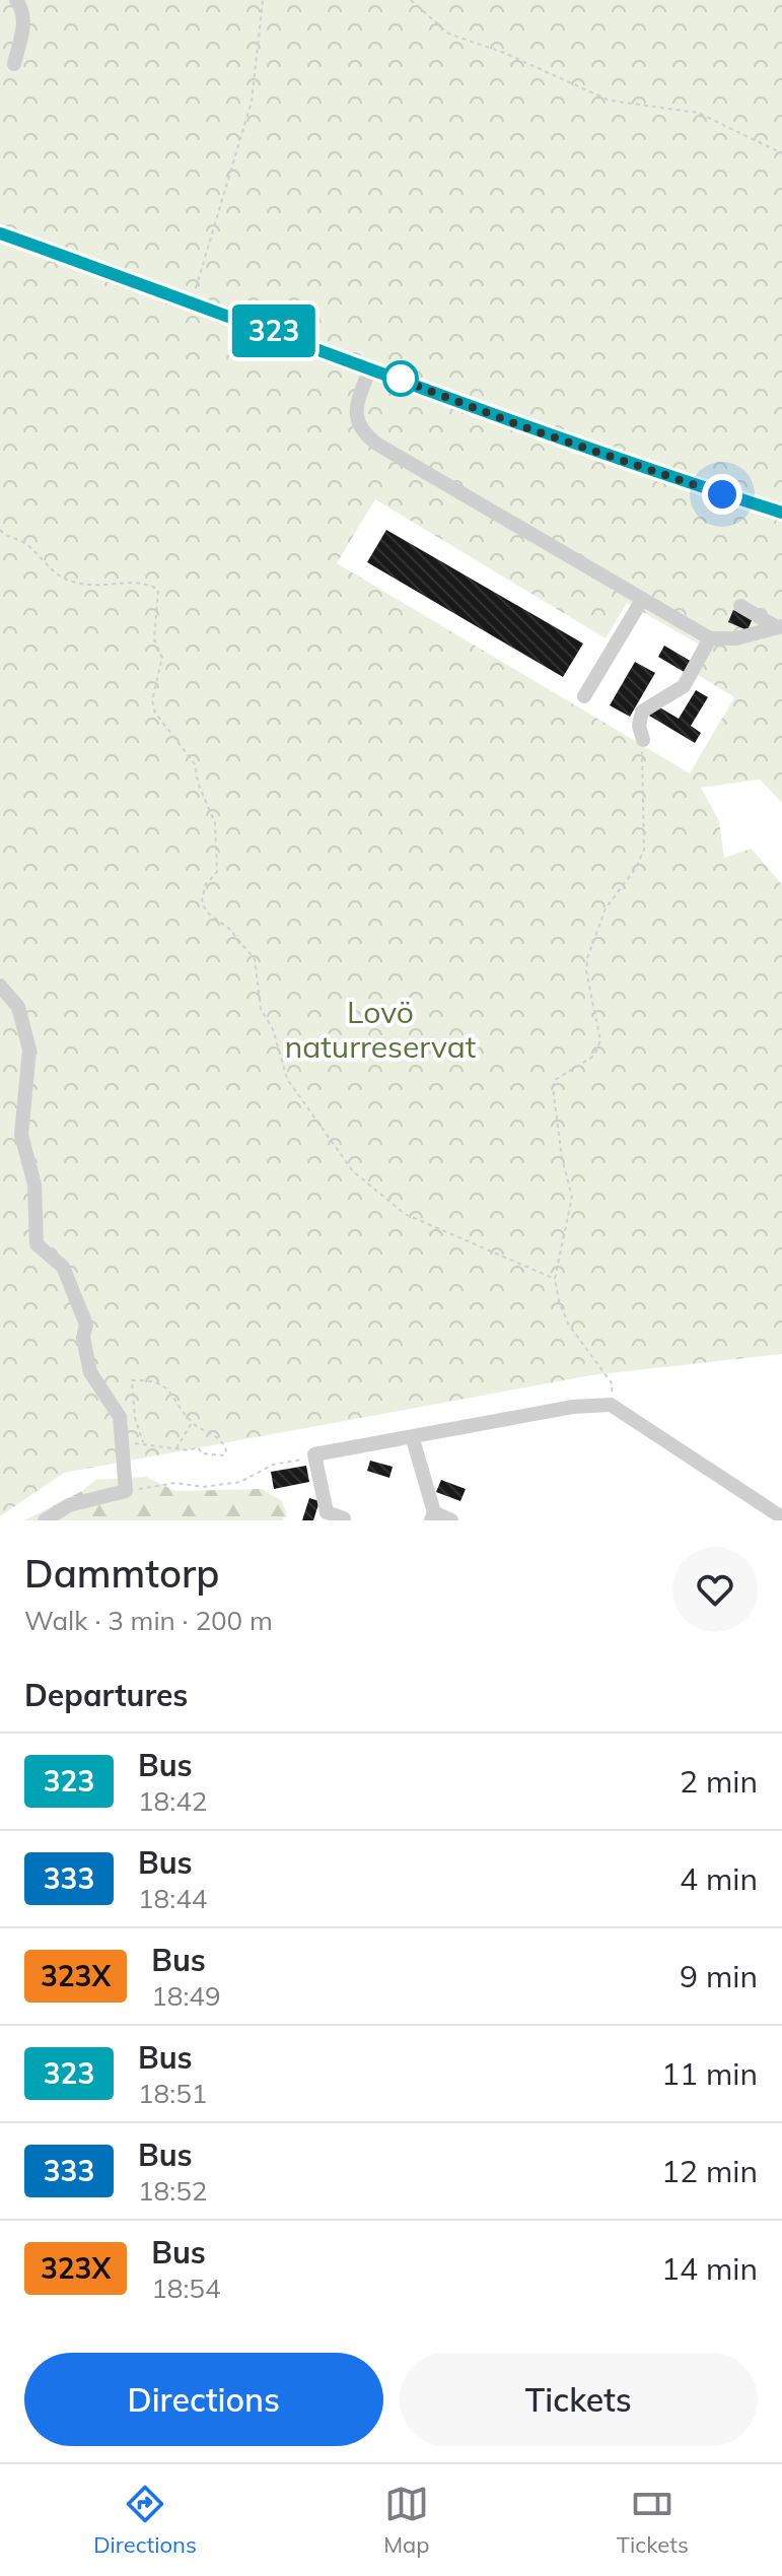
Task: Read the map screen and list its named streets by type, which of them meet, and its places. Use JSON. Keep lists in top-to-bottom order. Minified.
{"parks":["Lovö naturreservat"],"lines":["bus line 323"],"page":{"on_map":"323","heading":[["Dammtorp","Walk · 3 min · 200 m"],"Departures"],"list":[{"mark":"323","name":"Bus","note":"18:42","value":"2 min"},{"mark":"333","name":"Bus","note":"18:44","value":"4 min"},{"mark":"323X","name":"Bus","note":"18:49","value":"9 min"},{"mark":"323","name":"Bus","note":"18:51","value":"11 min"},{"mark":"333","name":"Bus","note":"18:52","value":"12 min"},{"mark":"323X","name":"Bus","note":"18:54","value":"14 min"}],"buttons":["Directions","Tickets"],"tabs":["Directions","Map","Tickets"]}}
